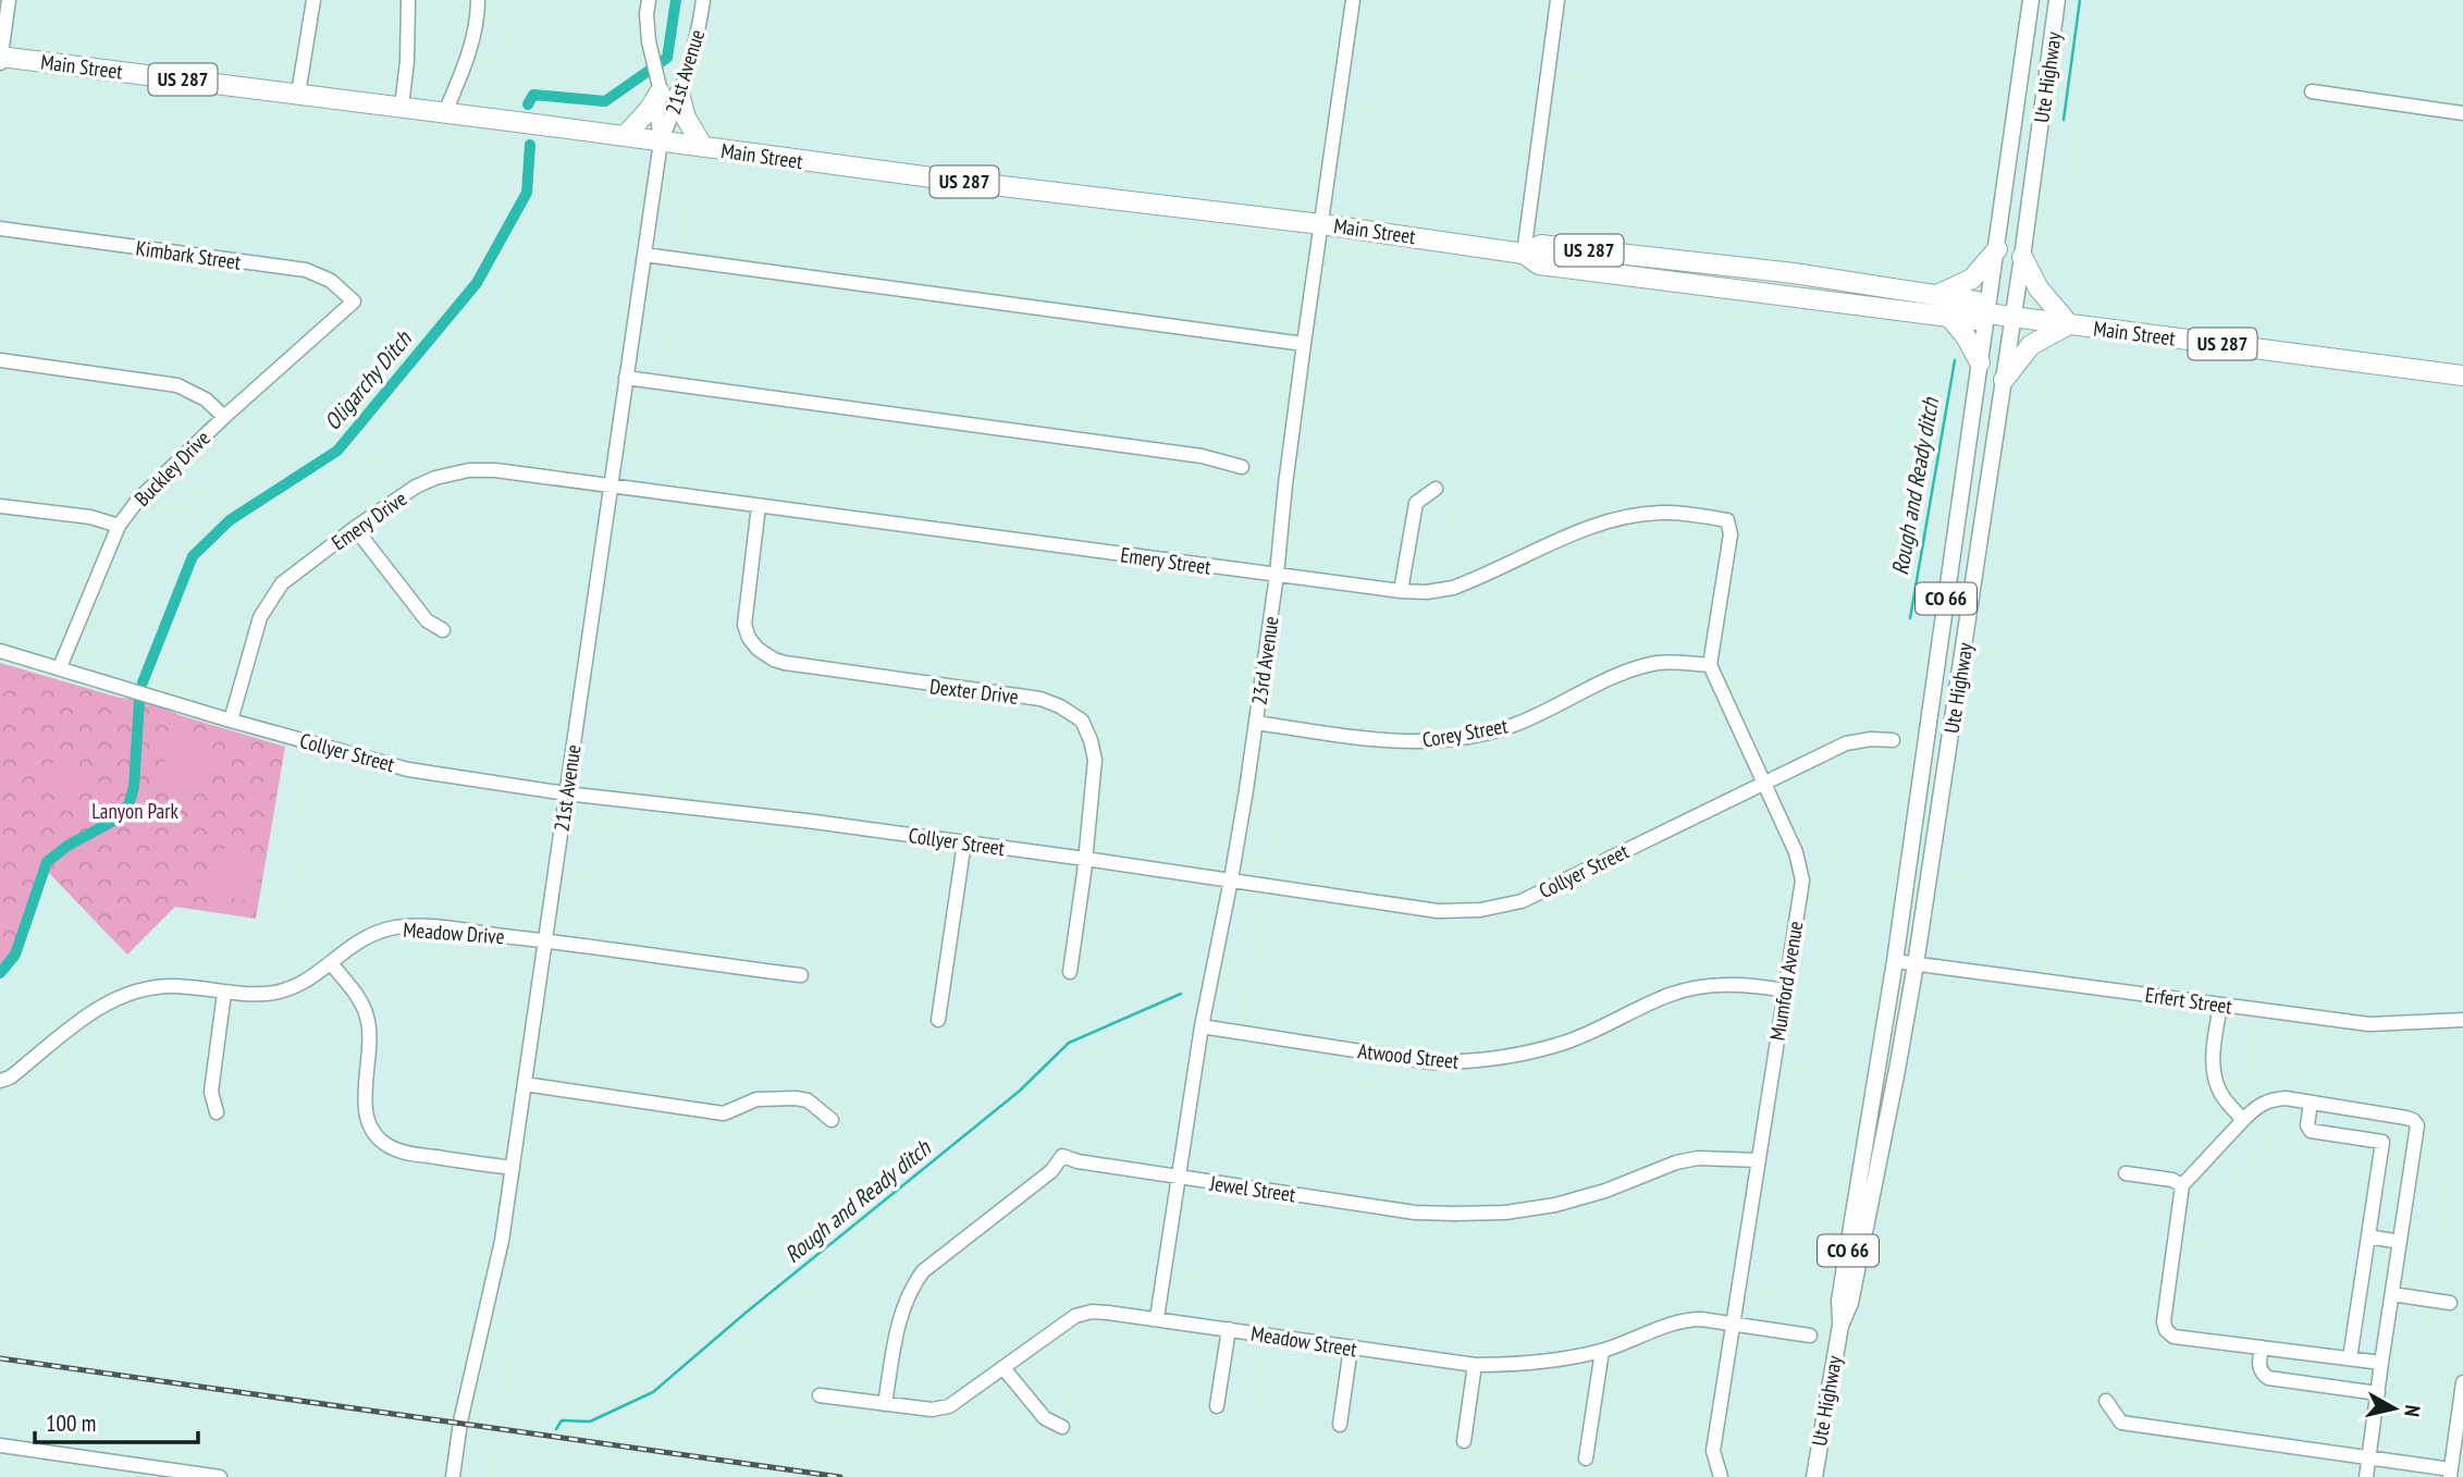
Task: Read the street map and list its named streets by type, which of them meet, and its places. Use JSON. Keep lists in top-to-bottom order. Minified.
{"streets":{"highway":["Main Street","US 287"],"main road":["Ute Highway","CO 66"],"street":["21st Avenue","Kimbark Street","Buckley Drive","Emery Drive","Emery Street","23rd Avenue","Dexter Drive","Corey Street","Collyer Street","Meadow Drive","Mumford Avenue","Erfert Street","Atwood Street","Jewel Street","Meadow Street"]},"crossings":[["Main Street","21st Avenue"],["Main Street","Ute Highway"],["Main Street","23rd Avenue"],["21st Avenue","Emery Drive"],["21st Avenue","Emery Street"],["21st Avenue","Collyer Street"],["21st Avenue","Meadow Drive"],["Ute Highway","Erfert Street"],["Kimbark Street","Buckley Drive"],["Buckley Drive","Collyer Street"],["Emery Drive","Emery Street"],["Emery Drive","Collyer Street"],["Emery Street","23rd Avenue"],["Emery Street","Dexter Drive"],["Emery Street","Corey Street"],["Emery Street","Mumford Avenue"],["23rd Avenue","Corey Street"],["23rd Avenue","Collyer Street"],["23rd Avenue","Atwood Street"],["23rd Avenue","Jewel Street"],["23rd Avenue","Meadow Street"],["Dexter Drive","Collyer Street"],["Corey Street","Mumford Avenue"],["Collyer Street","Mumford Avenue"],["Mumford Avenue","Atwood Street"],["Mumford Avenue","Jewel Street"],["Mumford Avenue","Meadow Street"],["Jewel Street","Meadow Street"]],"water":["Oligarchy Ditch","Rough and Ready ditch"],"parks":["Lanyon Park"],"scale_bar":"100 m","north":"right"}
